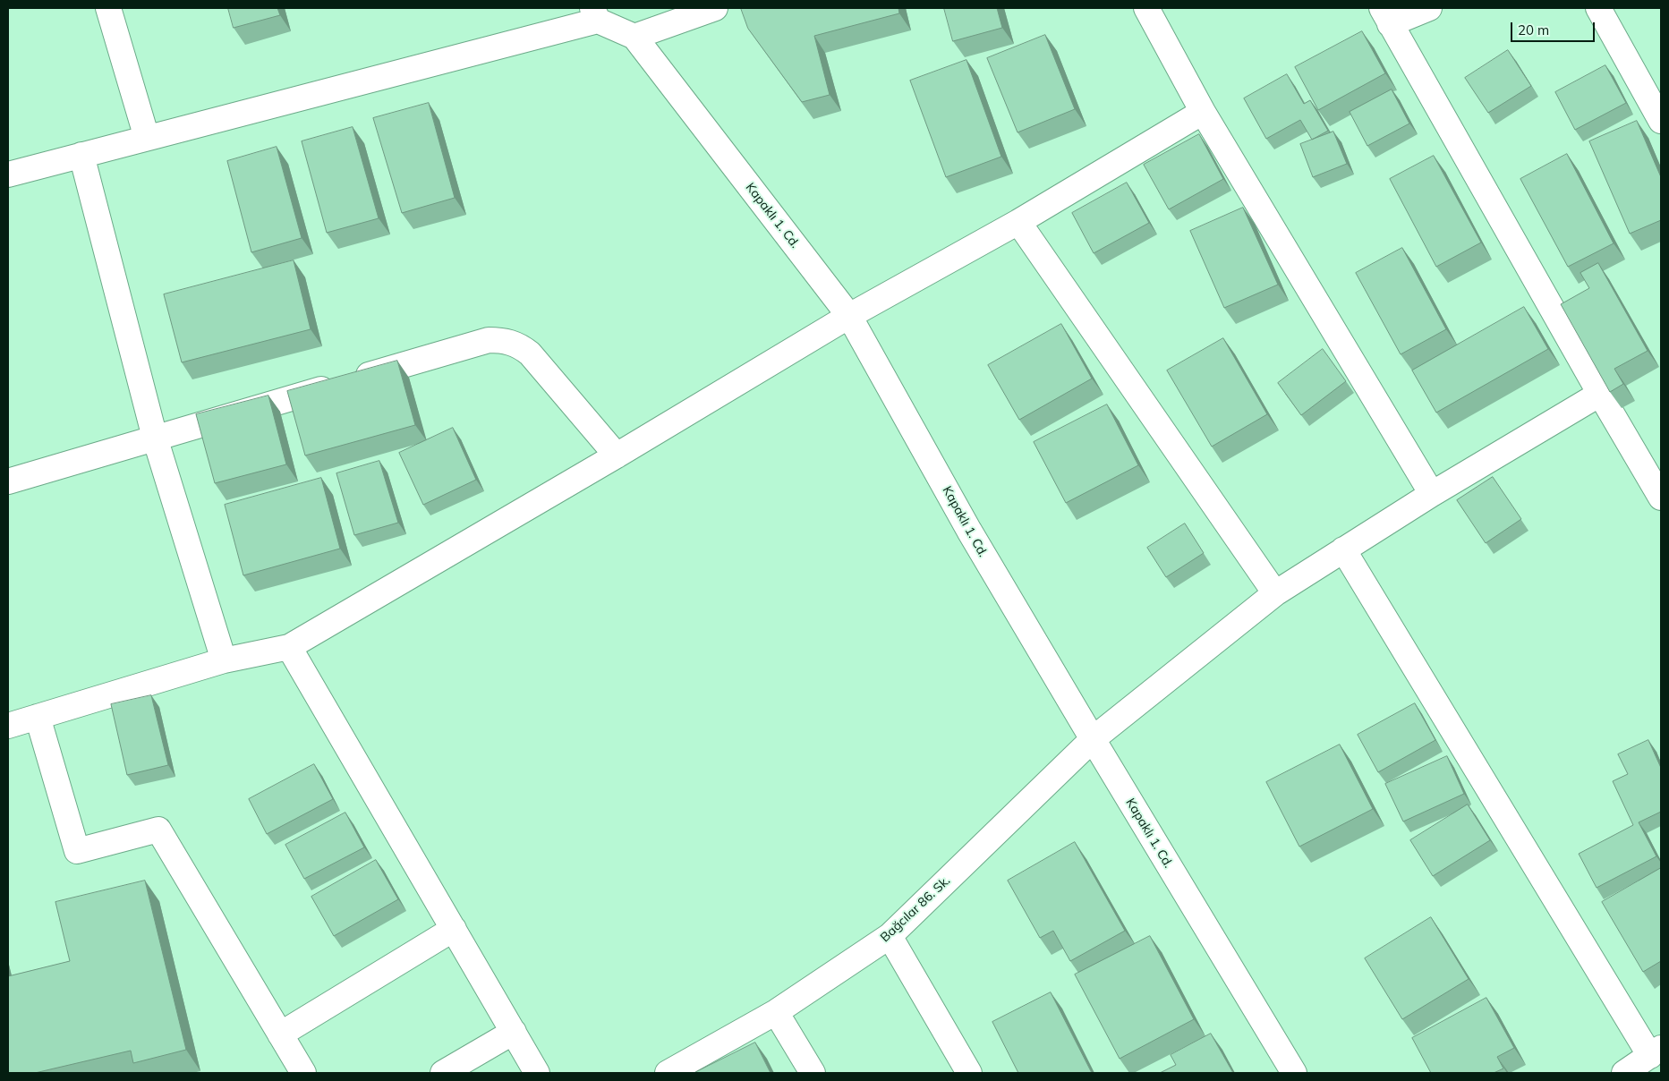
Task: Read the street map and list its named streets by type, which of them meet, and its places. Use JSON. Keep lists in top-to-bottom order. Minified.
{"streets":{"street":["Kapaklı 1. Cd.","Bağcılar 86. Sk."]},"crossings":[["Kapaklı 1. Cd.","Bağcılar 86. Sk."]],"scale_bar":"20 m"}
